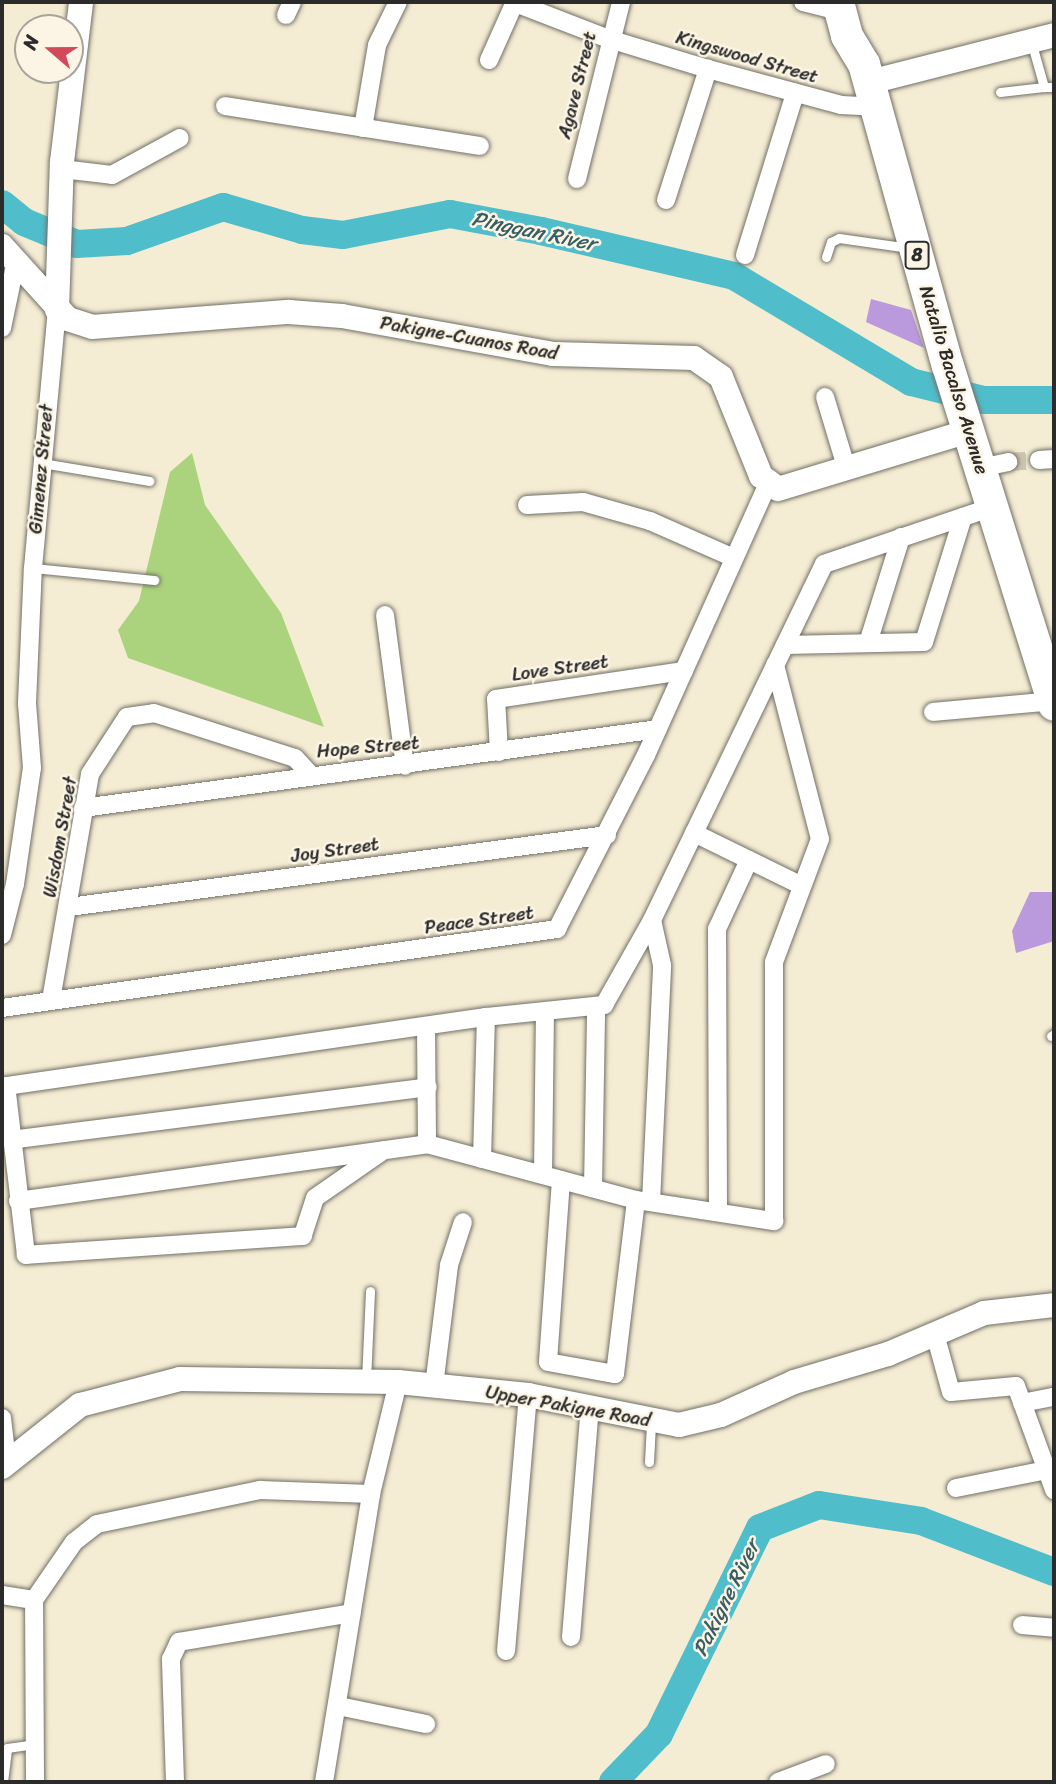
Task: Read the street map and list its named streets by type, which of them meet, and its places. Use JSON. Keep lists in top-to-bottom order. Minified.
{"streets":{"highway":["8","Natalio Bacalso Avenue"],"street":["Kingswood Street","Agave Street","Pakigne-Cuanos Road","Gimenez Street","Love Street","Hope Street","Wisdom Street","Joy Street","Peace Street","Upper Pakigne Road"]},"crossings":[["Kingswood Street","Agave Street"],["Kingswood Street","Natalio Bacalso Avenue"],["Pakigne-Cuanos Road","Gimenez Street"],["Pakigne-Cuanos Road","Peace Street"],["Love Street","Hope Street"],["Love Street","Peace Street"],["Hope Street","Wisdom Street"],["Hope Street","Peace Street"],["Wisdom Street","Joy Street"],["Wisdom Street","Peace Street"],["Joy Street","Peace Street"]],"water":["Pinggan River","Pakigne River"],"north":"left"}
